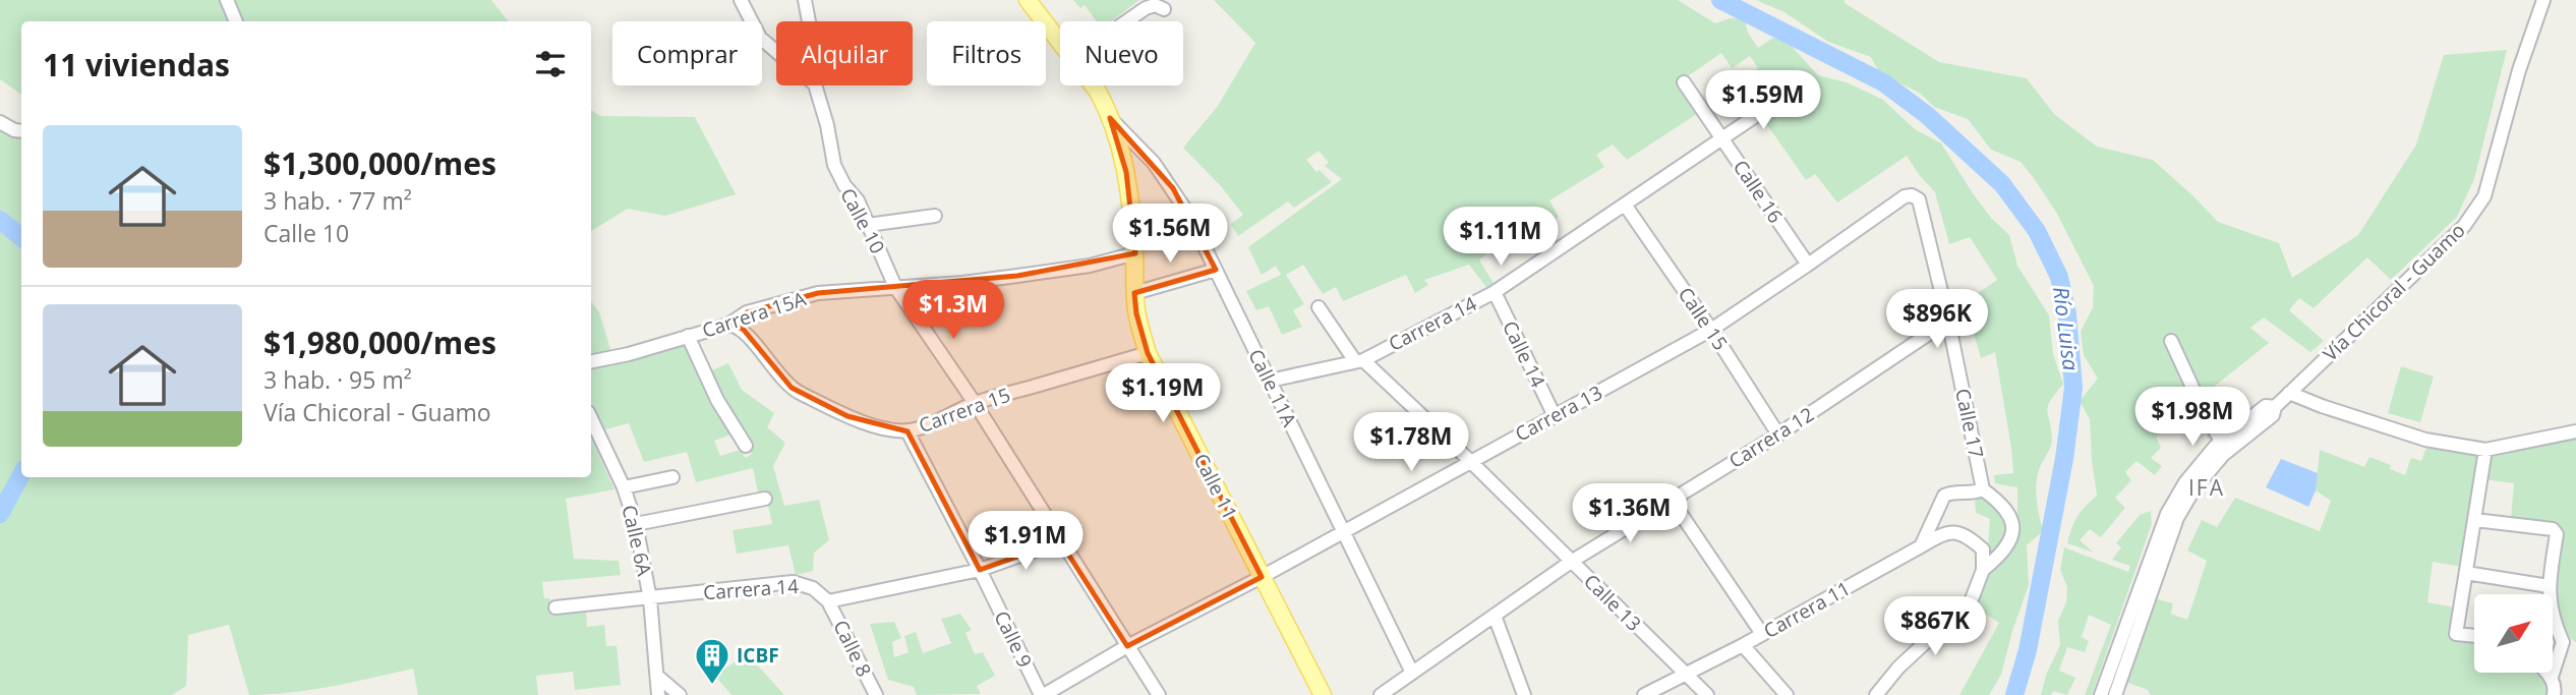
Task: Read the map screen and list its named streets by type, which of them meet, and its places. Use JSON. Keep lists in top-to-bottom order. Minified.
{"streets":{"main road":["Calle 11"],"street":["Calle 16","Calle 10","Vía Chicoral - Guamo","Carrera 15A","Calle 15","Carrera 14","Calle 14","Calle 11A","Carrera 15","Carrera 13","Calle 17","Carrera 12","Calle 6A","Calle 13","Carrera 11","Calle 9","Calle 8"]},"crossings":[["Calle 16","Carrera 14"],["Calle 16","Carrera 13"],["Calle 10","Carrera 15A"],["Calle 10","Carrera 14"],["Calle 10","Carrera 15"],["Calle 10","Carrera 13"],["Carrera 15A","Carrera 15"],["Carrera 15A","Calle 11"],["Calle 15","Carrera 14"],["Calle 15","Carrera 13"],["Calle 15","Carrera 12"],["Carrera 14","Calle 14"],["Carrera 14","Calle 11A"],["Carrera 14","Calle 6A"],["Carrera 14","Calle 13"],["Carrera 14","Calle 9"],["Carrera 14","Calle 8"],["Calle 14","Carrera 13"],["Calle 11A","Carrera 13"],["Calle 11A","Carrera 12"],["Calle 11A","Calle 11"],["Carrera 15","Calle 11"],["Carrera 15","Calle 9"],["Carrera 13","Calle 17"],["Carrera 13","Calle 11"],["Carrera 13","Calle 13"],["Carrera 13","Calle 9"],["Calle 17","Carrera 12"],["Carrera 12","Calle 13"],["Calle 13","Carrera 11"]],"districts":["IFA"],"water":["Río Luisa"],"places":{"building":["ICBF"]},"north":"top right","page":{"chip":["Comprar","Alquilar","Filtros","Nuevo"],"heading":"11 viviendas","price":["$1.59M","$1.56M","$1.11M","$1.3M","$896K","$1.19M","$1.98M","$1.78M","$1.36M","$1.91M","$867K"],"list":[{"name":"$1,300,000/mes","note":"3 hab. · 77 m² · Calle 10"},{"name":"$1,980,000/mes","note":"3 hab. · 95 m² · Vía Chicoral - Guamo"}]}}
